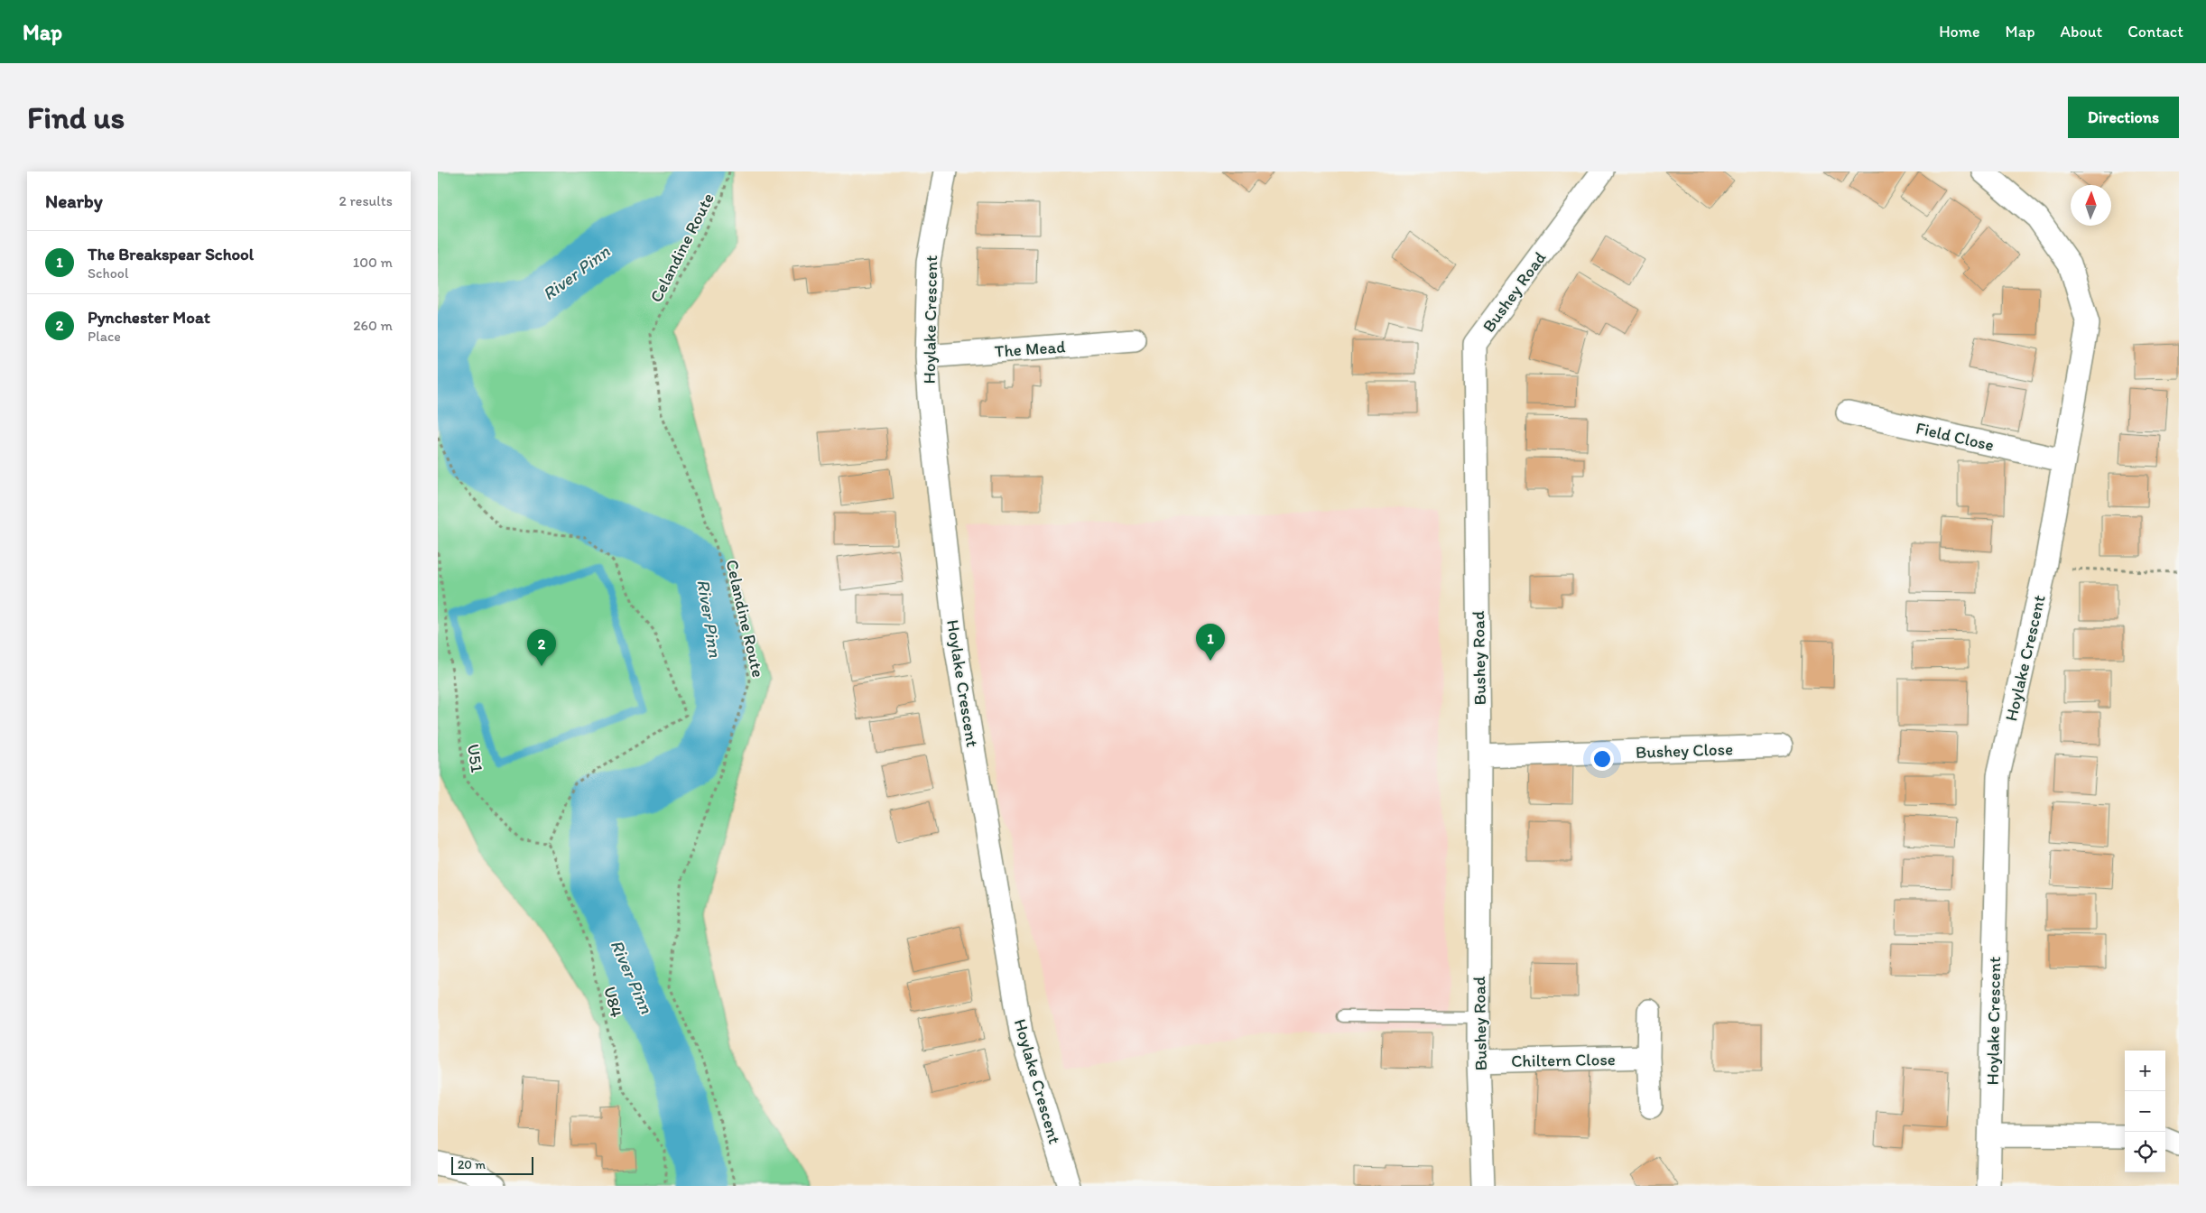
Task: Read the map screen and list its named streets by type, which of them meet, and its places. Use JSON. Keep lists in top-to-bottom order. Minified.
{"streets":{"street":["Bushey Road","Hoylake Crescent","The Mead","Field Close","Bushey Close","Chiltern Close"],"path":["Celandine Route","U51","U84"]},"crossings":[["Bushey Road","Bushey Close"],["Bushey Road","Chiltern Close"],["Hoylake Crescent","The Mead"],["Hoylake Crescent","Field Close"],["U51","U84"]],"water":["River Pinn"],"scale_bar":"20 m","north":"top","page":{"header":"Map","nav":["Home","Map","About","Contact"],"buttons":"Directions","title":"Find us","heading":["Nearby","2 results"],"list":[{"mark":"1","name":"The Breakspear School","note":"School","value":"100 m"},{"mark":"2","name":"Pynchester Moat","note":"Place","value":"260 m"}],"pins":["1","2"],"map_buttons":["+","−"],"scale":"20 m"}}
